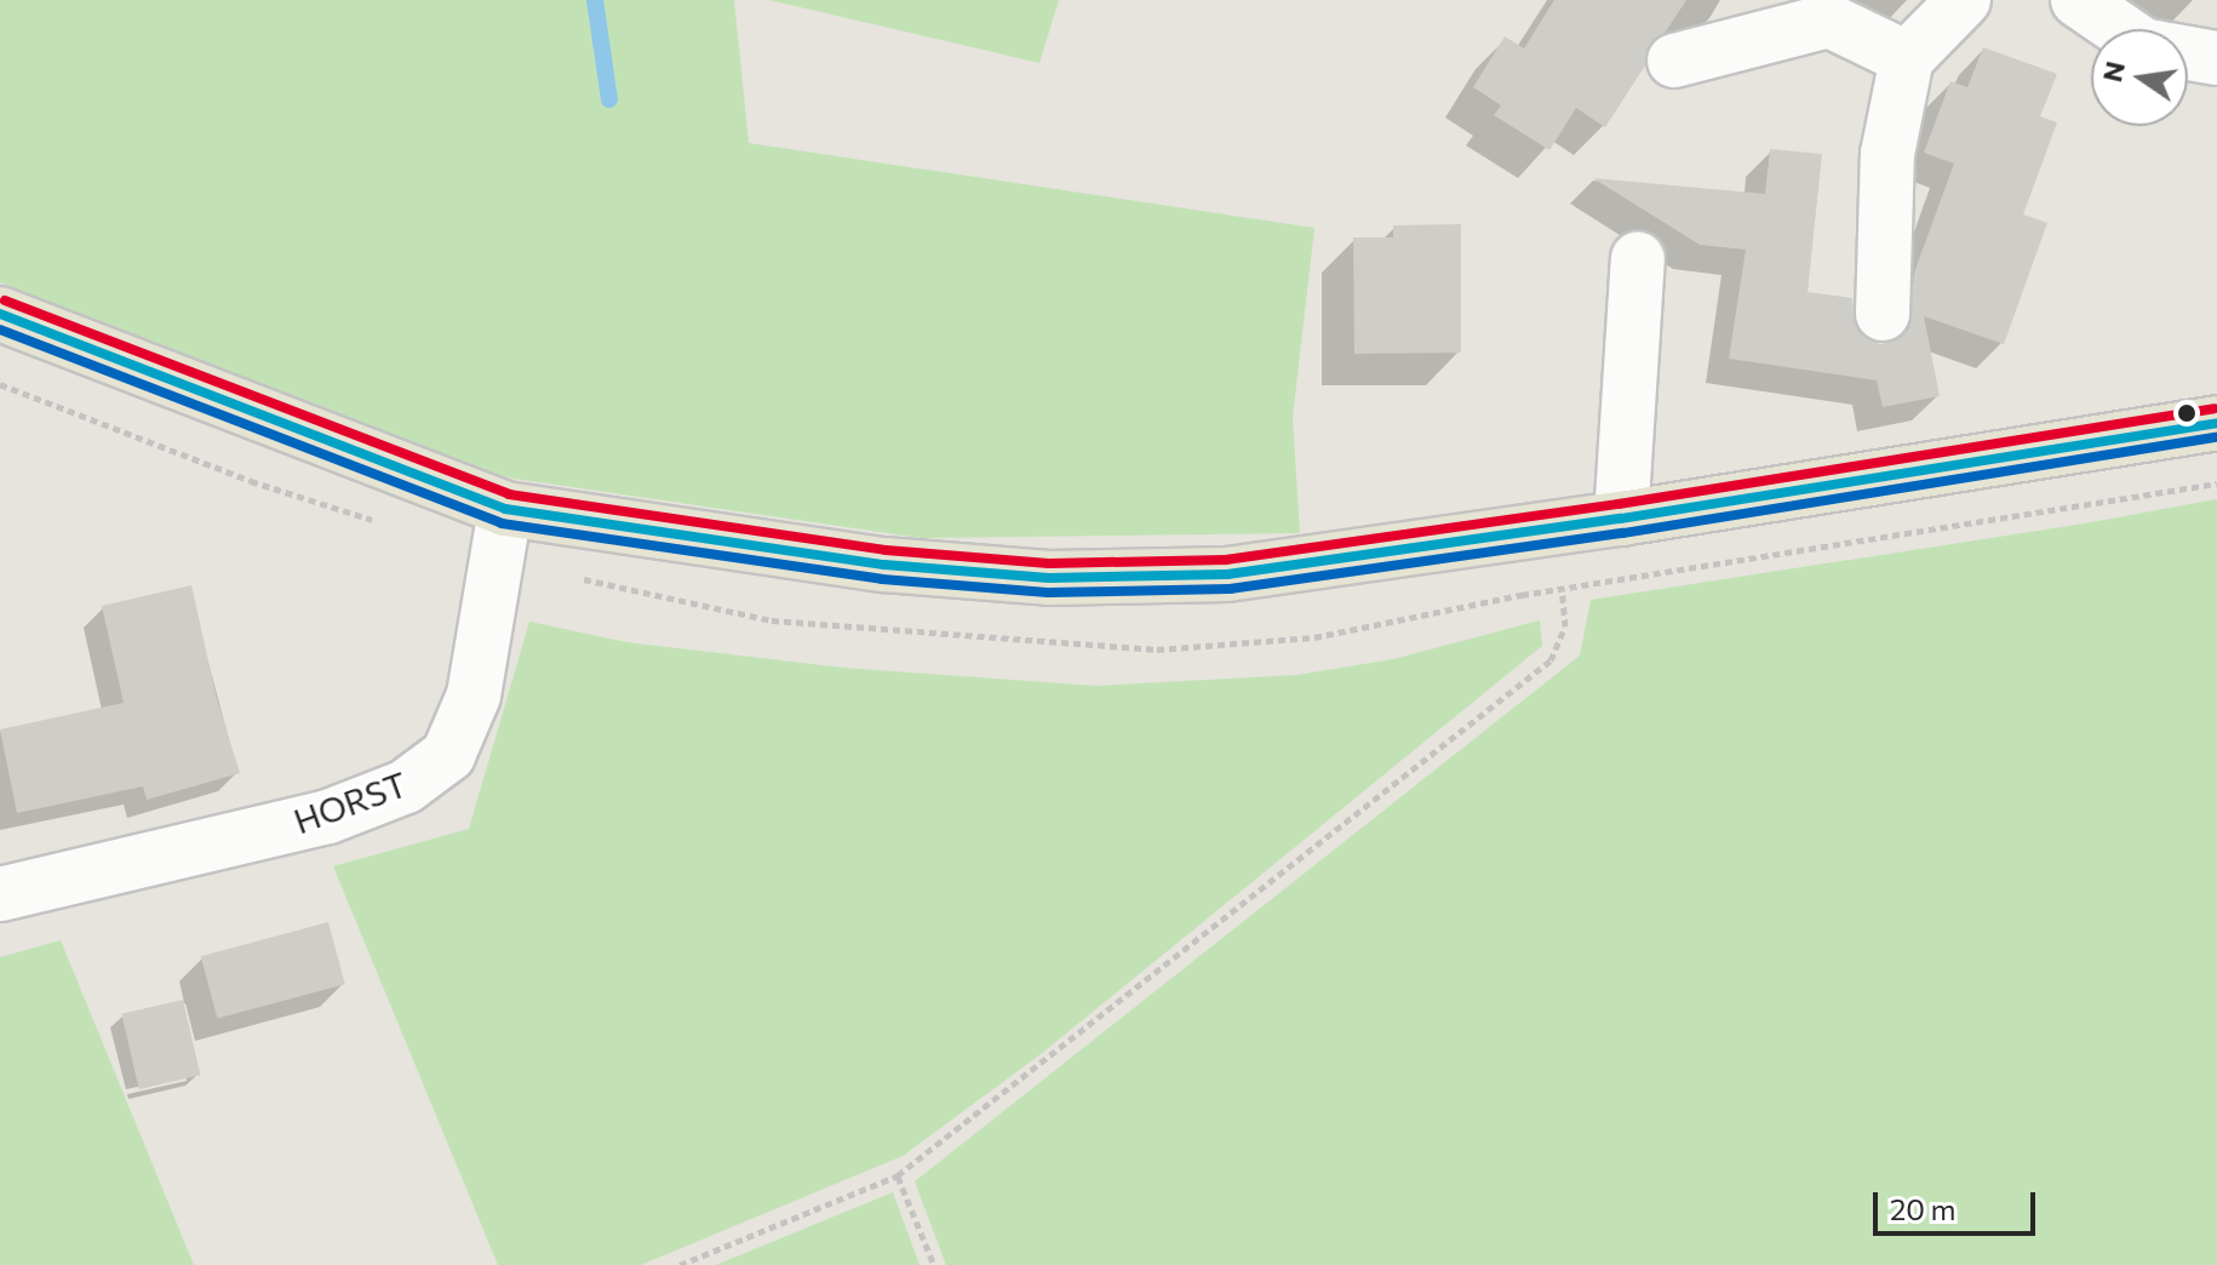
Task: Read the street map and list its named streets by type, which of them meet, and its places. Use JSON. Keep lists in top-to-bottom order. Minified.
{"streets":{"street":["HORST"]},"scale_bar":"20 m","north":"left"}
